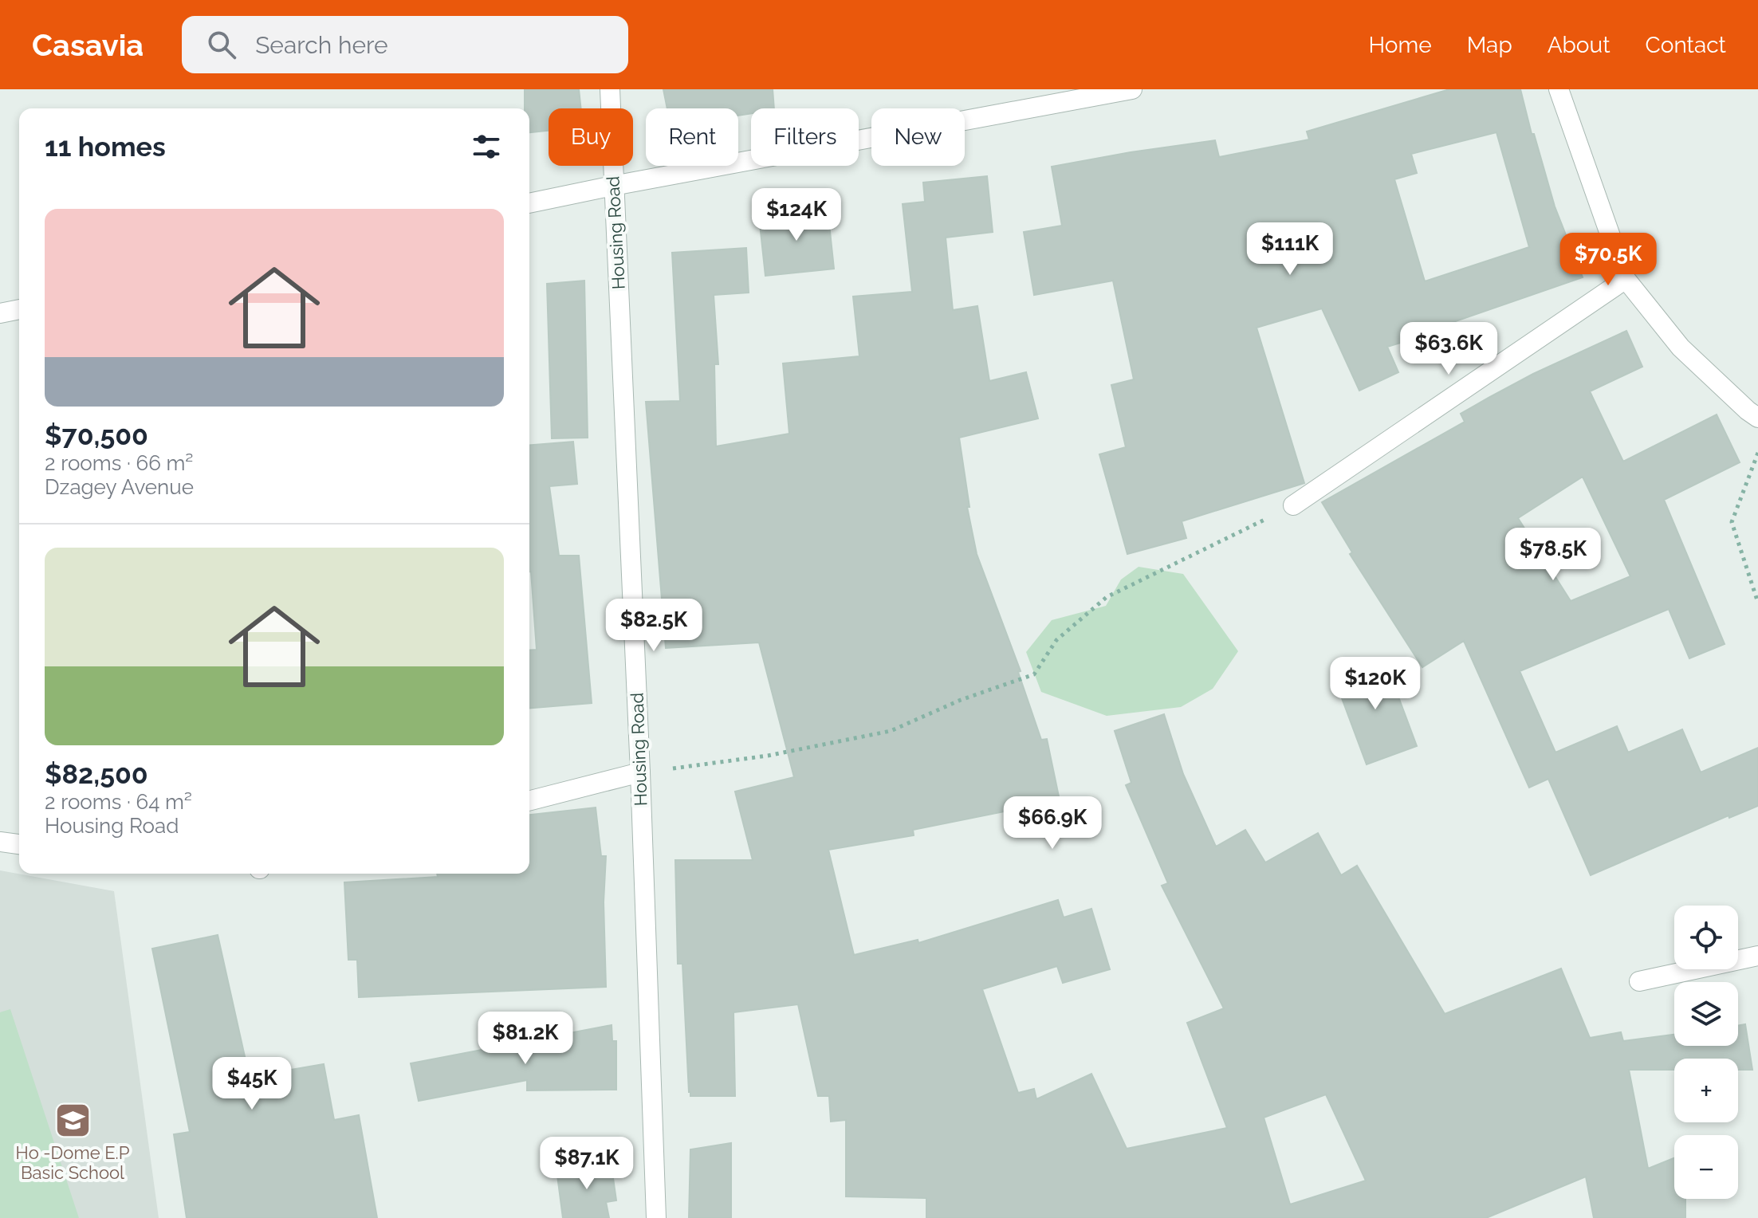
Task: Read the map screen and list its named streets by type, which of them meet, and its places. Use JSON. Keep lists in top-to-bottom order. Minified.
{"streets":{"street":["Housing Road"]},"places":{"school or university":["Ho -Dome E.P Basic School"]},"page":{"header":"Casavia","search":"Search here","nav":["Home","Map","About","Contact"],"chip":["Buy","Rent","Filters","New"],"heading":"11 homes","list":[{"name":"$70,500","note":"2 rooms · 66 m² · Dzagey Avenue"},{"name":"$82,500","note":"2 rooms · 64 m² · Housing Road"}],"price":["$124K","$111K","$70.5K","$63.6K","$78.5K","$82.5K","$120K","$66.9K","$81.2K","$45K","$87.1K"],"map_buttons":["+","−"]}}
